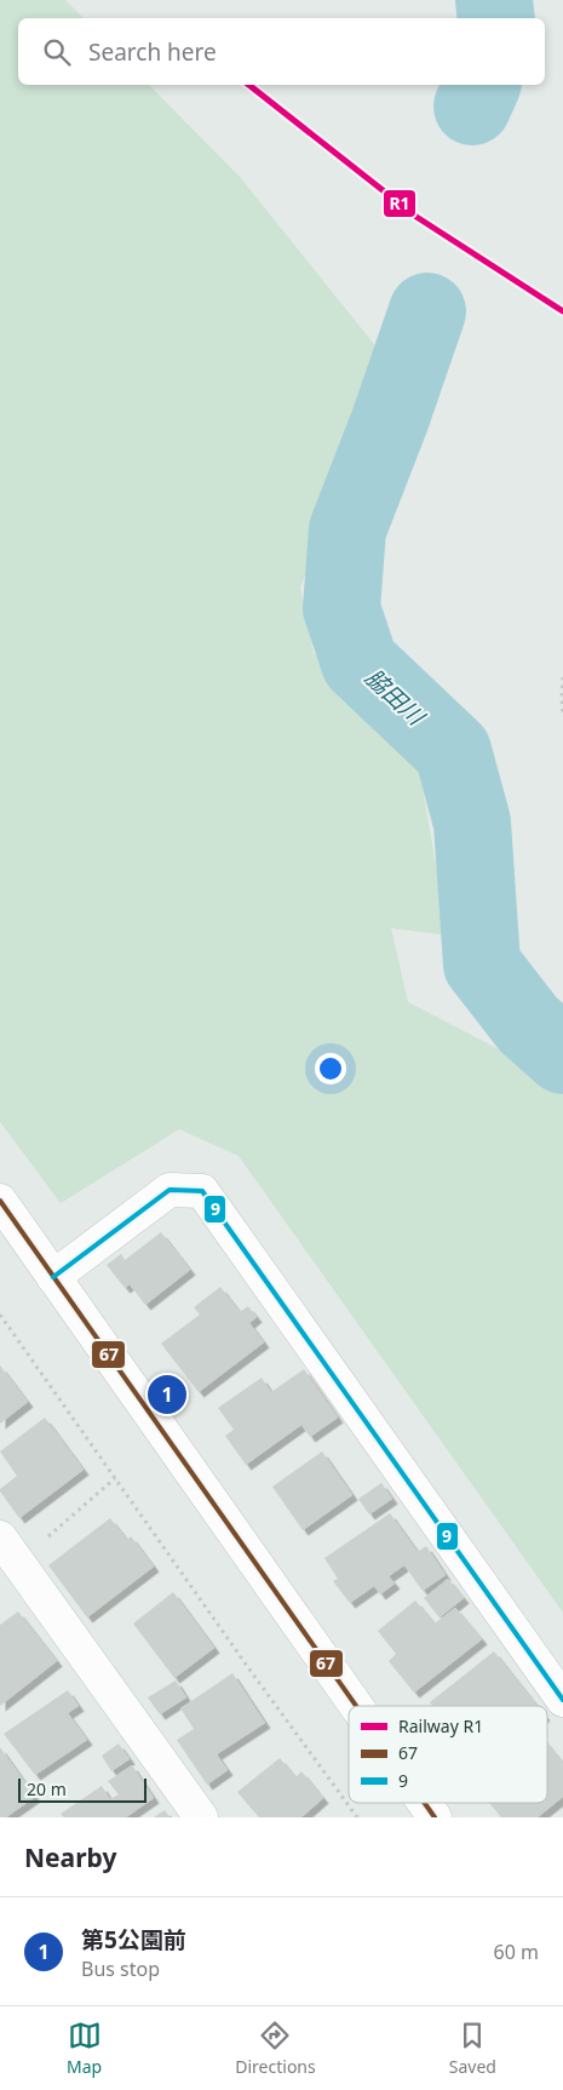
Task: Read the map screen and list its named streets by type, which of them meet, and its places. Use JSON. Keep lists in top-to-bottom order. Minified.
{"water":["脇田川"],"lines":["rail line R1","transit line 9","transit line 67"],"legend":["Railway R1","67","9"],"scale_bar":"20 m","page":{"search":"Search here","pins":"1","scale":"20 m","heading":"Nearby","list":[{"mark":"1","name":"第5公園前","note":"Bus stop","value":"60 m"}],"nav":["Map","Directions","Saved"]}}
